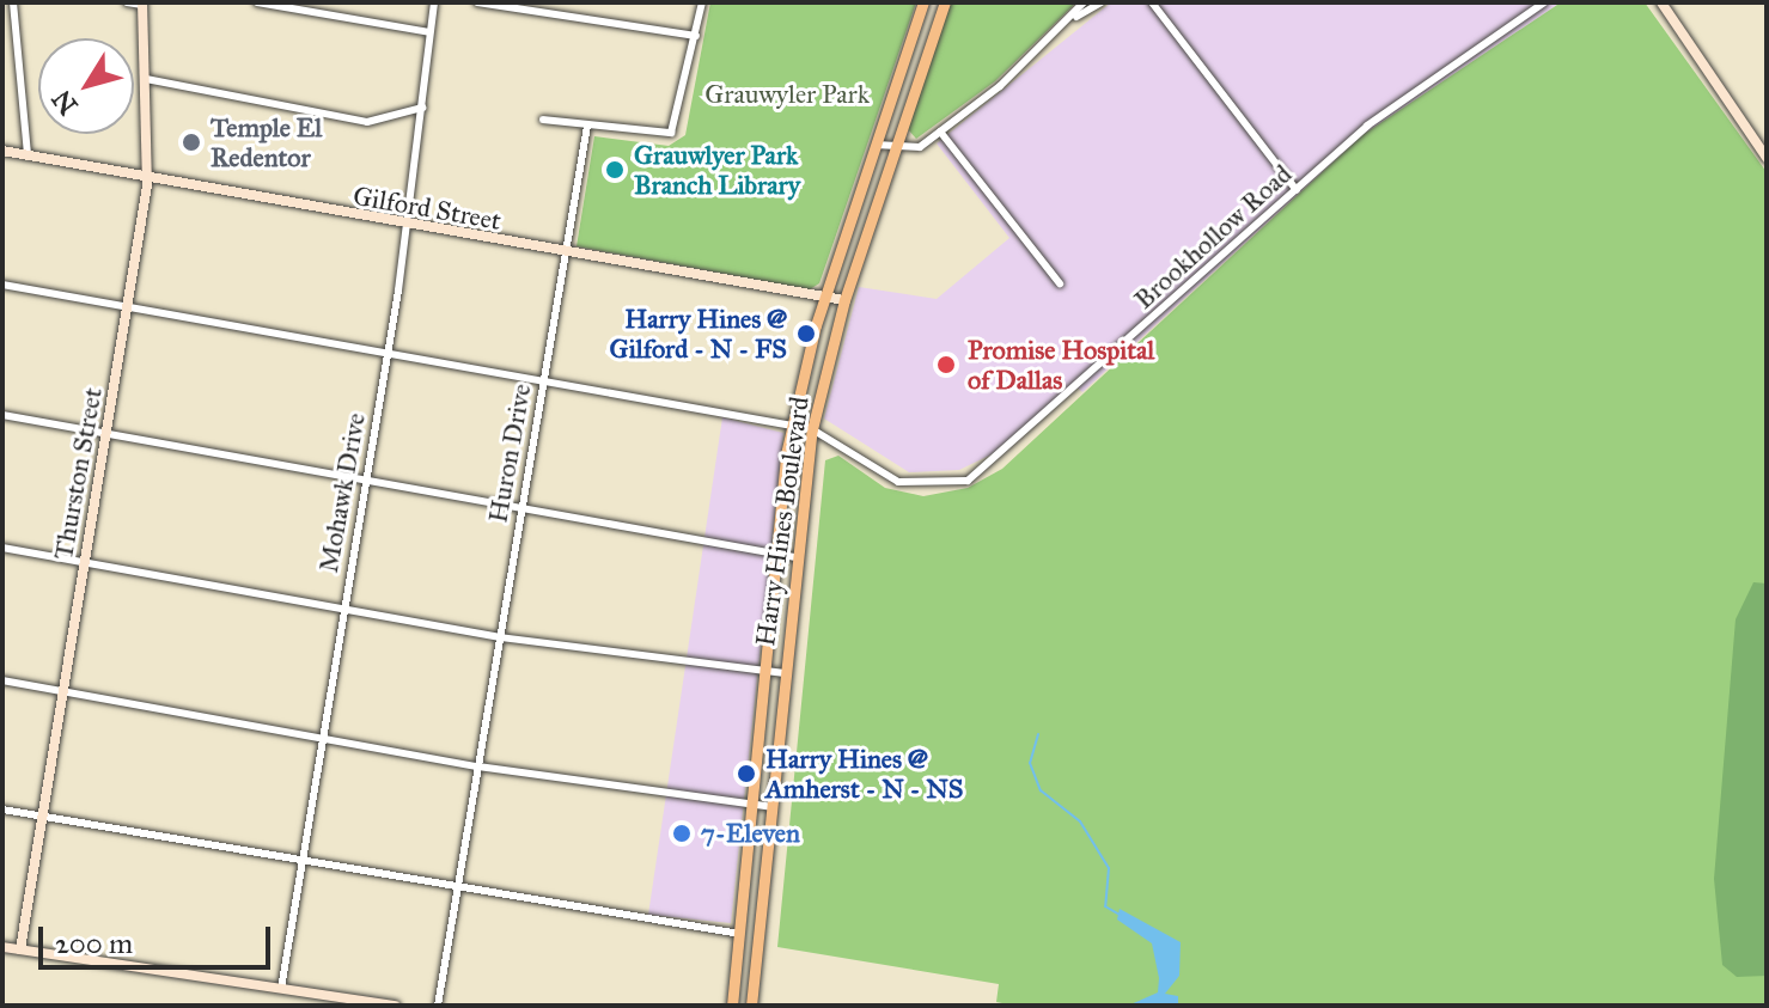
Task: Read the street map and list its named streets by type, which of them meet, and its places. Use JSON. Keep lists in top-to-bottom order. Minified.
{"streets":{"main road":["Harry Hines Boulevard"],"street":["Gilford Street","Brookhollow Road","Huron Drive","Thurston Street","Mohawk Drive"]},"crossings":[["Gilford Street","Huron Drive"],["Gilford Street","Thurston Street"],["Gilford Street","Mohawk Drive"],["Gilford Street","Harry Hines Boulevard"],["Brookhollow Road","Harry Hines Boulevard"]],"parks":["Grauwyler Park"],"places":["Temple El Redentor","Grauwlyer Park Branch Library","Harry Hines @ Gilford - N - FS","Promise Hospital of Dallas","Harry Hines @ Amherst - N - NS","7-Eleven"],"scale_bar":"200 m","north":"bottom left"}
